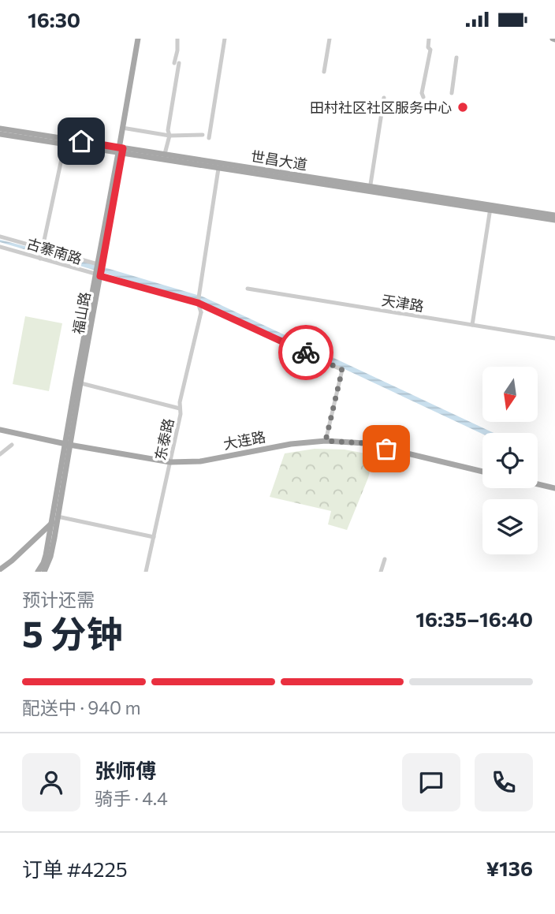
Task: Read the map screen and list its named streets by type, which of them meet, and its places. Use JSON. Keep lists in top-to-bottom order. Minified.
{"streets":{"main road":["世昌大道","大连路"],"street":["古寨南路","天津路","东泰路"]},"crossings":[["古寨南路","大连路"],["东泰路","大连路"]],"places":["田村社区社区服务中心"],"north":"bottom","page":{"status":"16:30","heading":["5 分钟","预计还需","16:35–16:40"],"panel":["张师傅","骑手 · 4.4","订单 #4225","¥136"],"bar":"配送中 · 940 m"}}
